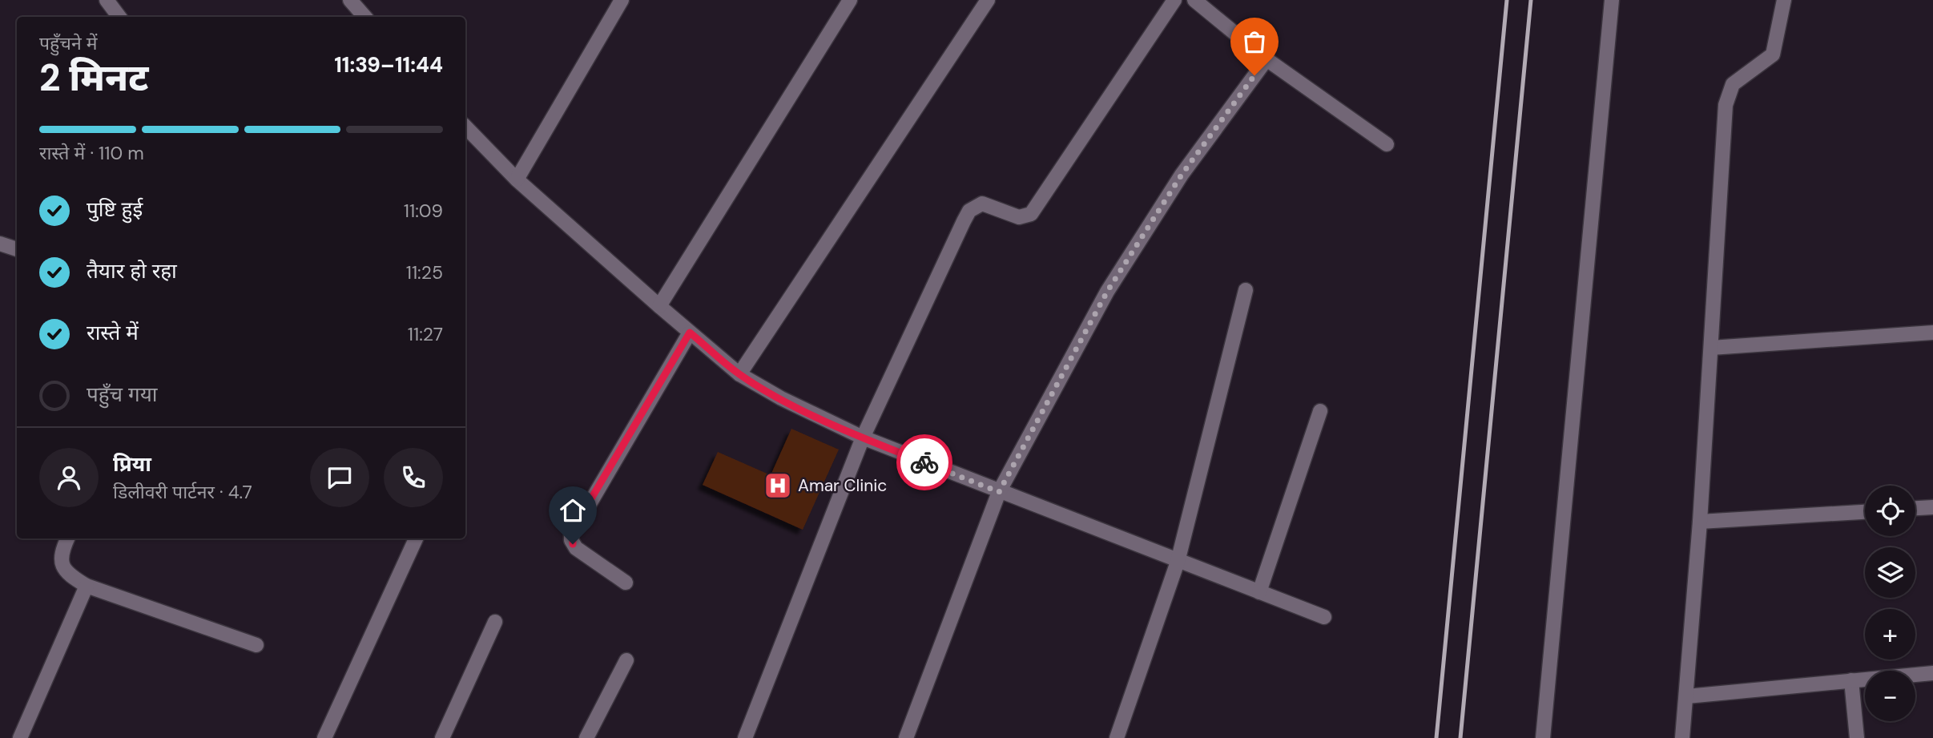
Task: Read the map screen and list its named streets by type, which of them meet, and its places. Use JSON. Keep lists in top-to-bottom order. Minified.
{"places":{"hospital":["Amar Clinic"]},"page":{"heading":["2 मिनट","पहुँचने में","11:39–11:44"],"panel":["प्रिया","डिलीवरी पार्टनर · 4.7"],"bar":"रास्ते में · 110 m","list":[["पुष्टि हुई","11:09"],["तैयार हो रहा","11:25"],["रास्ते में","11:27"],"पहुँच गया"],"map_buttons":["+","−"]}}
